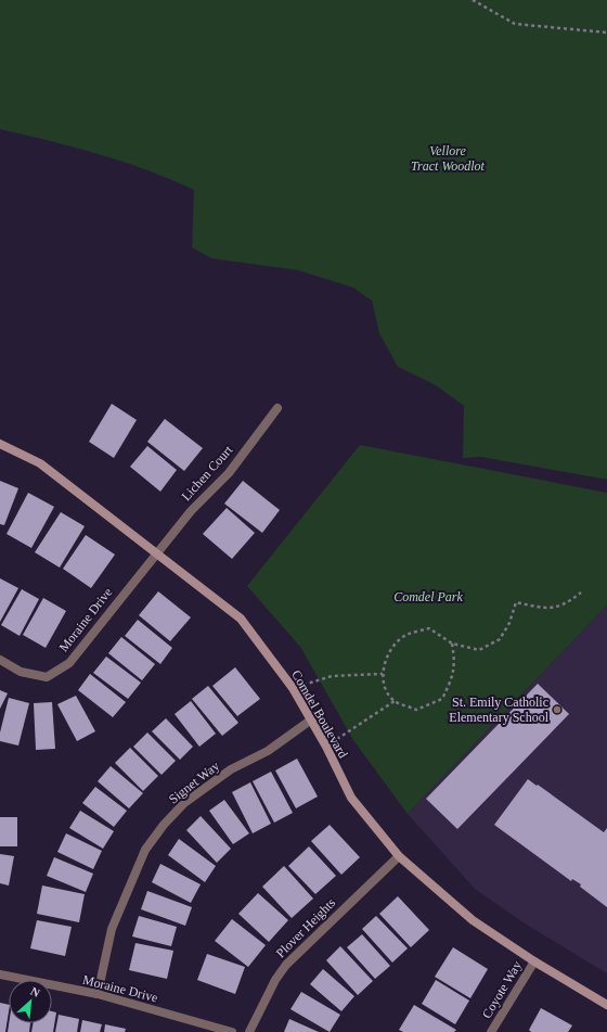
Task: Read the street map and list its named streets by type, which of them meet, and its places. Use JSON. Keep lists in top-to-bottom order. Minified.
{"streets":{"street":["Lichen Court","Moraine Drive","Comdel Boulevard","Signet Way","Plover Heights","Coyote Way"]},"crossings":[["Lichen Court","Moraine Drive"],["Lichen Court","Comdel Boulevard"],["Moraine Drive","Comdel Boulevard"],["Moraine Drive","Signet Way"],["Comdel Boulevard","Signet Way"],["Comdel Boulevard","Plover Heights"],["Comdel Boulevard","Coyote Way"]],"parks":["Vellore Tract Woodlot","Comdel Park"],"places":["St. Emily Catholic Elementary School"],"north":"top right"}
